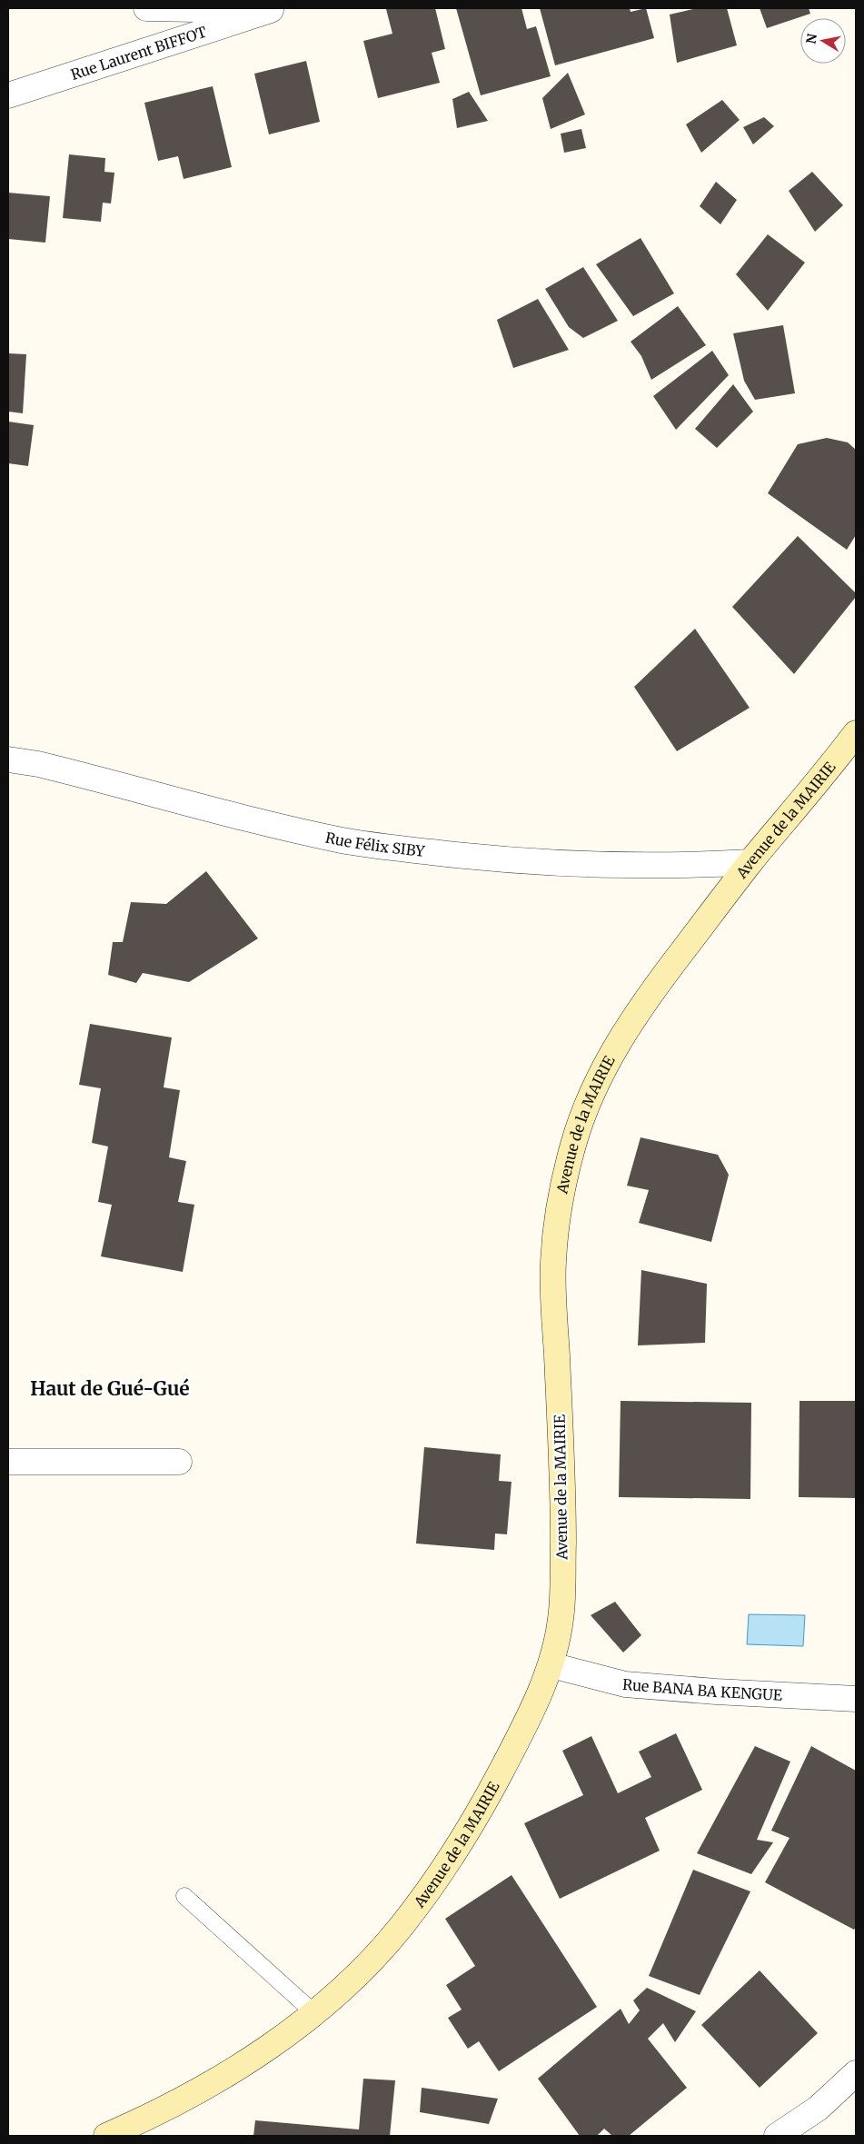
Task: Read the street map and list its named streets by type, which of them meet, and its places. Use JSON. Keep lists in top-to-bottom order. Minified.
{"streets":{"main road":["Avenue de la MAIRIE"],"street":["Rue Laurent BIFFOT","Rue Félix SIBY","Rue BANA BA KENGUE"]},"crossings":[["Avenue de la MAIRIE","Rue Félix SIBY"],["Avenue de la MAIRIE","Rue BANA BA KENGUE"]],"districts":["Haut de Gué-Gué"],"north":"left"}
